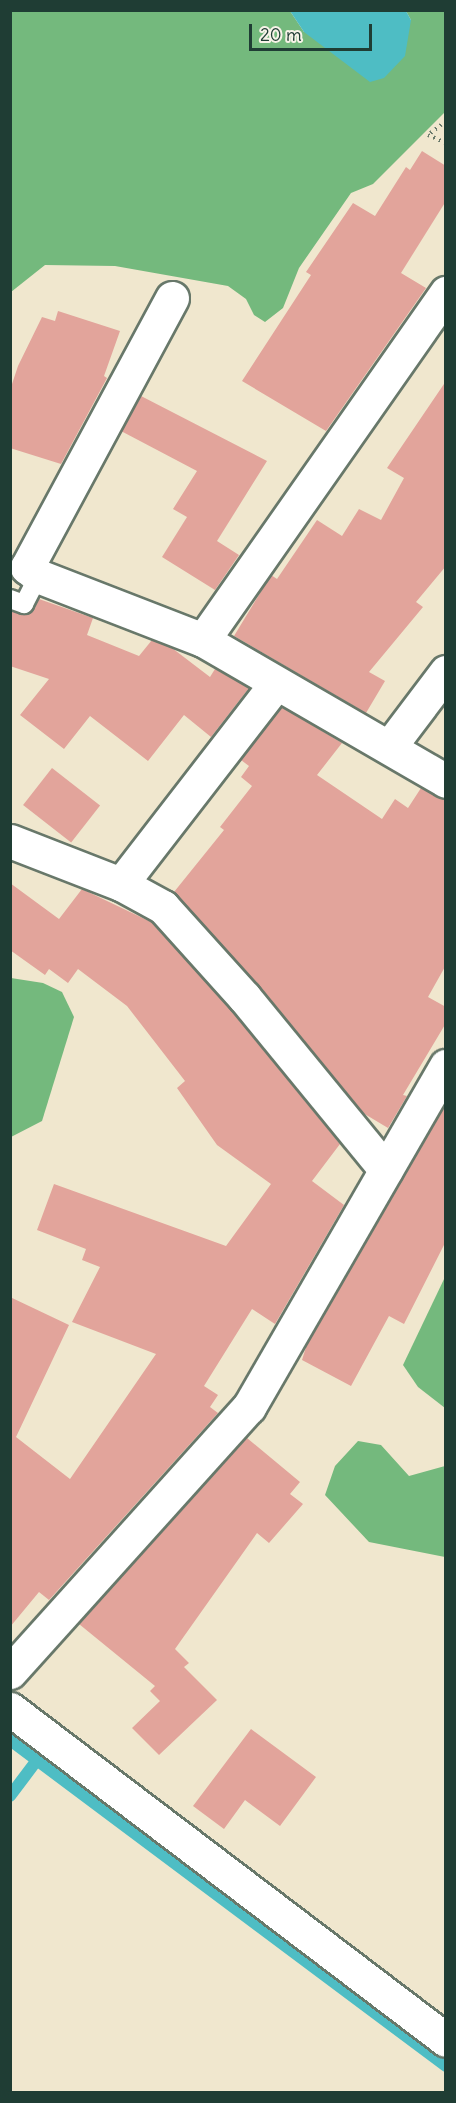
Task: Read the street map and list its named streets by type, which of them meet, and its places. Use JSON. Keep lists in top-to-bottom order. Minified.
{"scale_bar":"20 m"}
